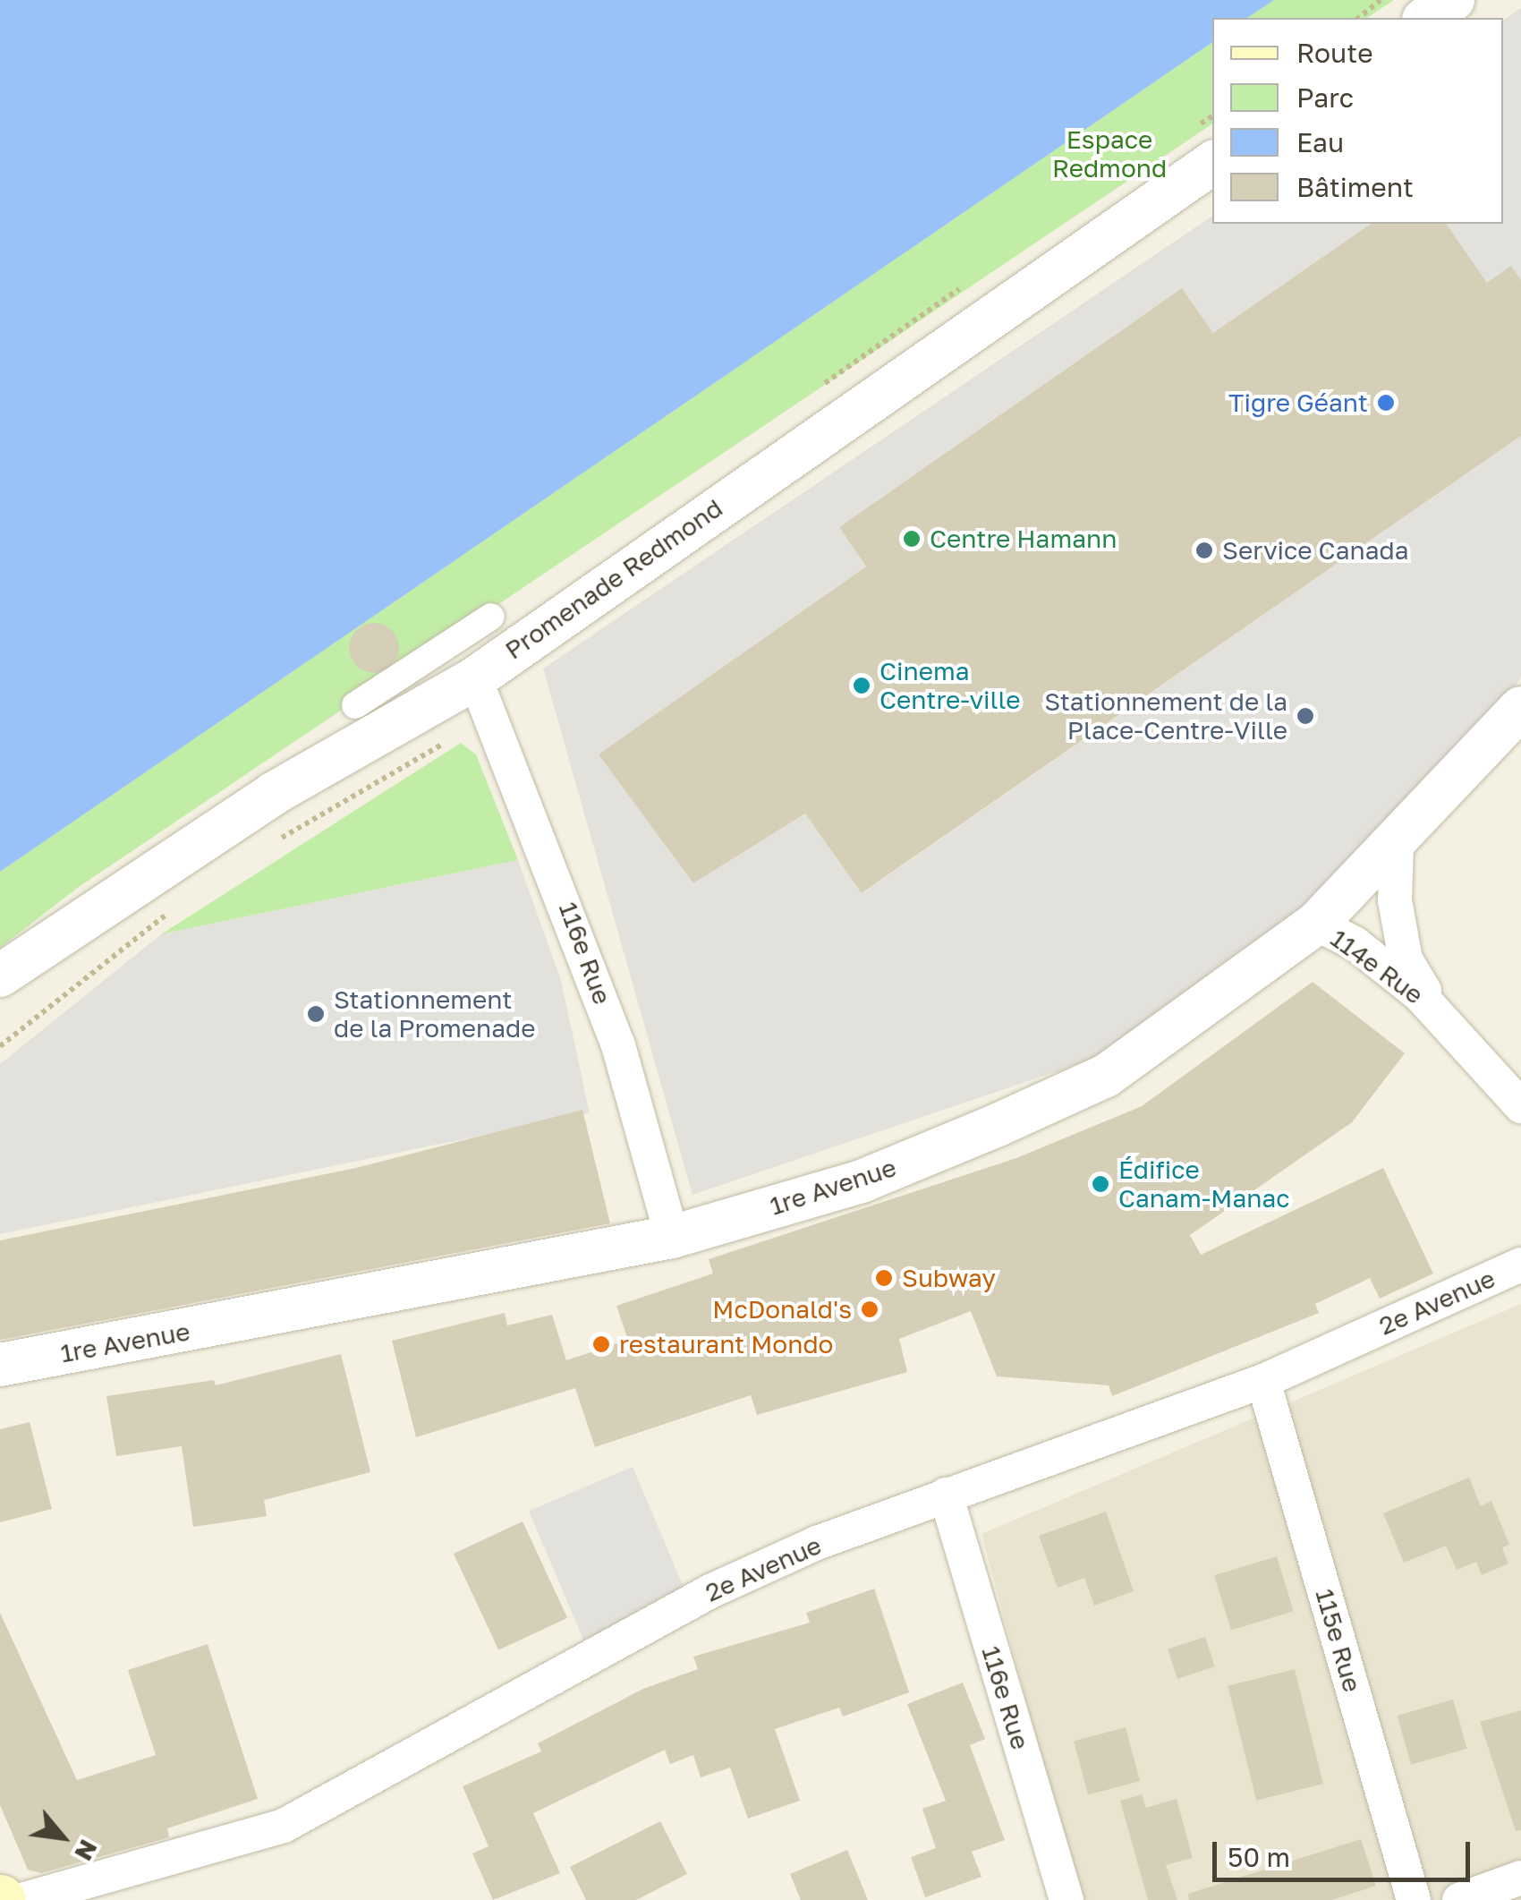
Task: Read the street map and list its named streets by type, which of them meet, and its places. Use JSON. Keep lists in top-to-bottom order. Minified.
{"streets":{"street":["Promenade Redmond","116e Rue","114e Rue","1re Avenue","2e Avenue","115e Rue"]},"crossings":[["Promenade Redmond","116e Rue"],["116e Rue","1re Avenue"],["116e Rue","2e Avenue"],["114e Rue","1re Avenue"],["2e Avenue","115e Rue"]],"parks":["Espace Redmond"],"places":["Tigre Géant","Centre Hamann","Service Canada","Cinema Centre-ville","Stationnement de la Place-Centre-Ville","Stationnement de la Promenade","Édifice Canam-Manac","Subway","McDonald's","restaurant Mondo"],"legend":["Route","Parc","Eau","Bâtiment"],"scale_bar":"50 m","north":"bottom right"}
